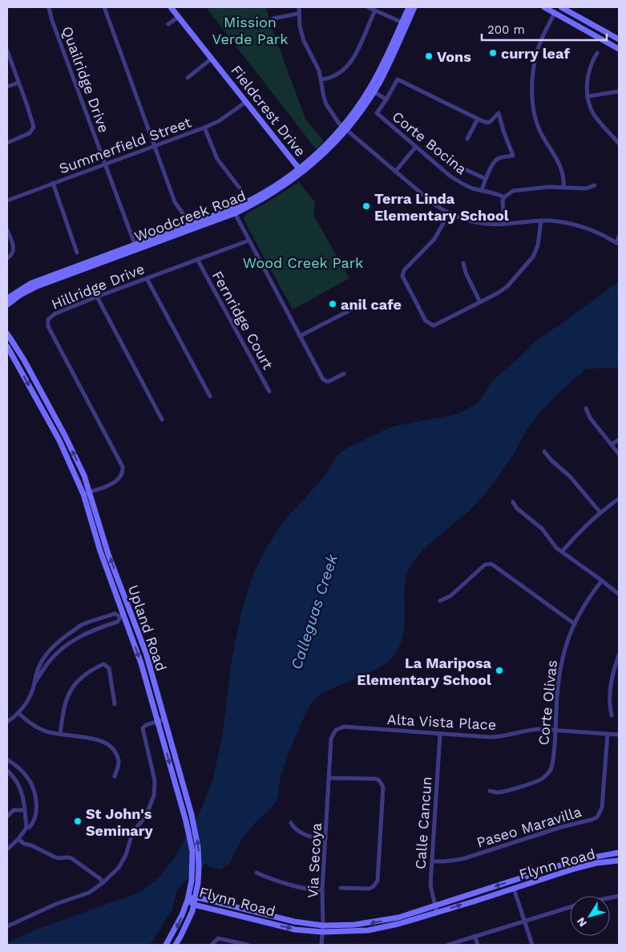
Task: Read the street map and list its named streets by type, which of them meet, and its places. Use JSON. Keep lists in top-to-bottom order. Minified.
{"streets":{"main road":["Fieldcrest Drive","Woodcreek Road","Upland Road","Flynn Road"],"street":["Quailridge Drive","Corte Bocina","Summerfield Street","Hillridge Drive","Fernridge Court","Corte Olivas","Alta Vista Place","Calle Cancun","Paseo Maravilla","Via Secoya"]},"crossings":[["Quailridge Drive","Summerfield Street"],["Quailridge Drive","Woodcreek Road"],["Fieldcrest Drive","Summerfield Street"],["Fieldcrest Drive","Woodcreek Road"],["Corte Bocina","Woodcreek Road"],["Hillridge Drive","Fernridge Court"],["Hillridge Drive","Upland Road"],["Upland Road","Flynn Road"],["Corte Olivas","Alta Vista Place"],["Alta Vista Place","Calle Cancun"],["Alta Vista Place","Paseo Maravilla"],["Alta Vista Place","Via Secoya"],["Calle Cancun","Paseo Maravilla"],["Calle Cancun","Flynn Road"],["Via Secoya","Flynn Road"]],"water":["Calleguas Creek"],"parks":["Mission Verde Park","Wood Creek Park"],"places":["curry leaf","Vons","Terra Linda Elementary School","anil cafe","La Mariposa Elementary School","St John's Seminary"],"scale_bar":"200 m","north":"bottom left"}
